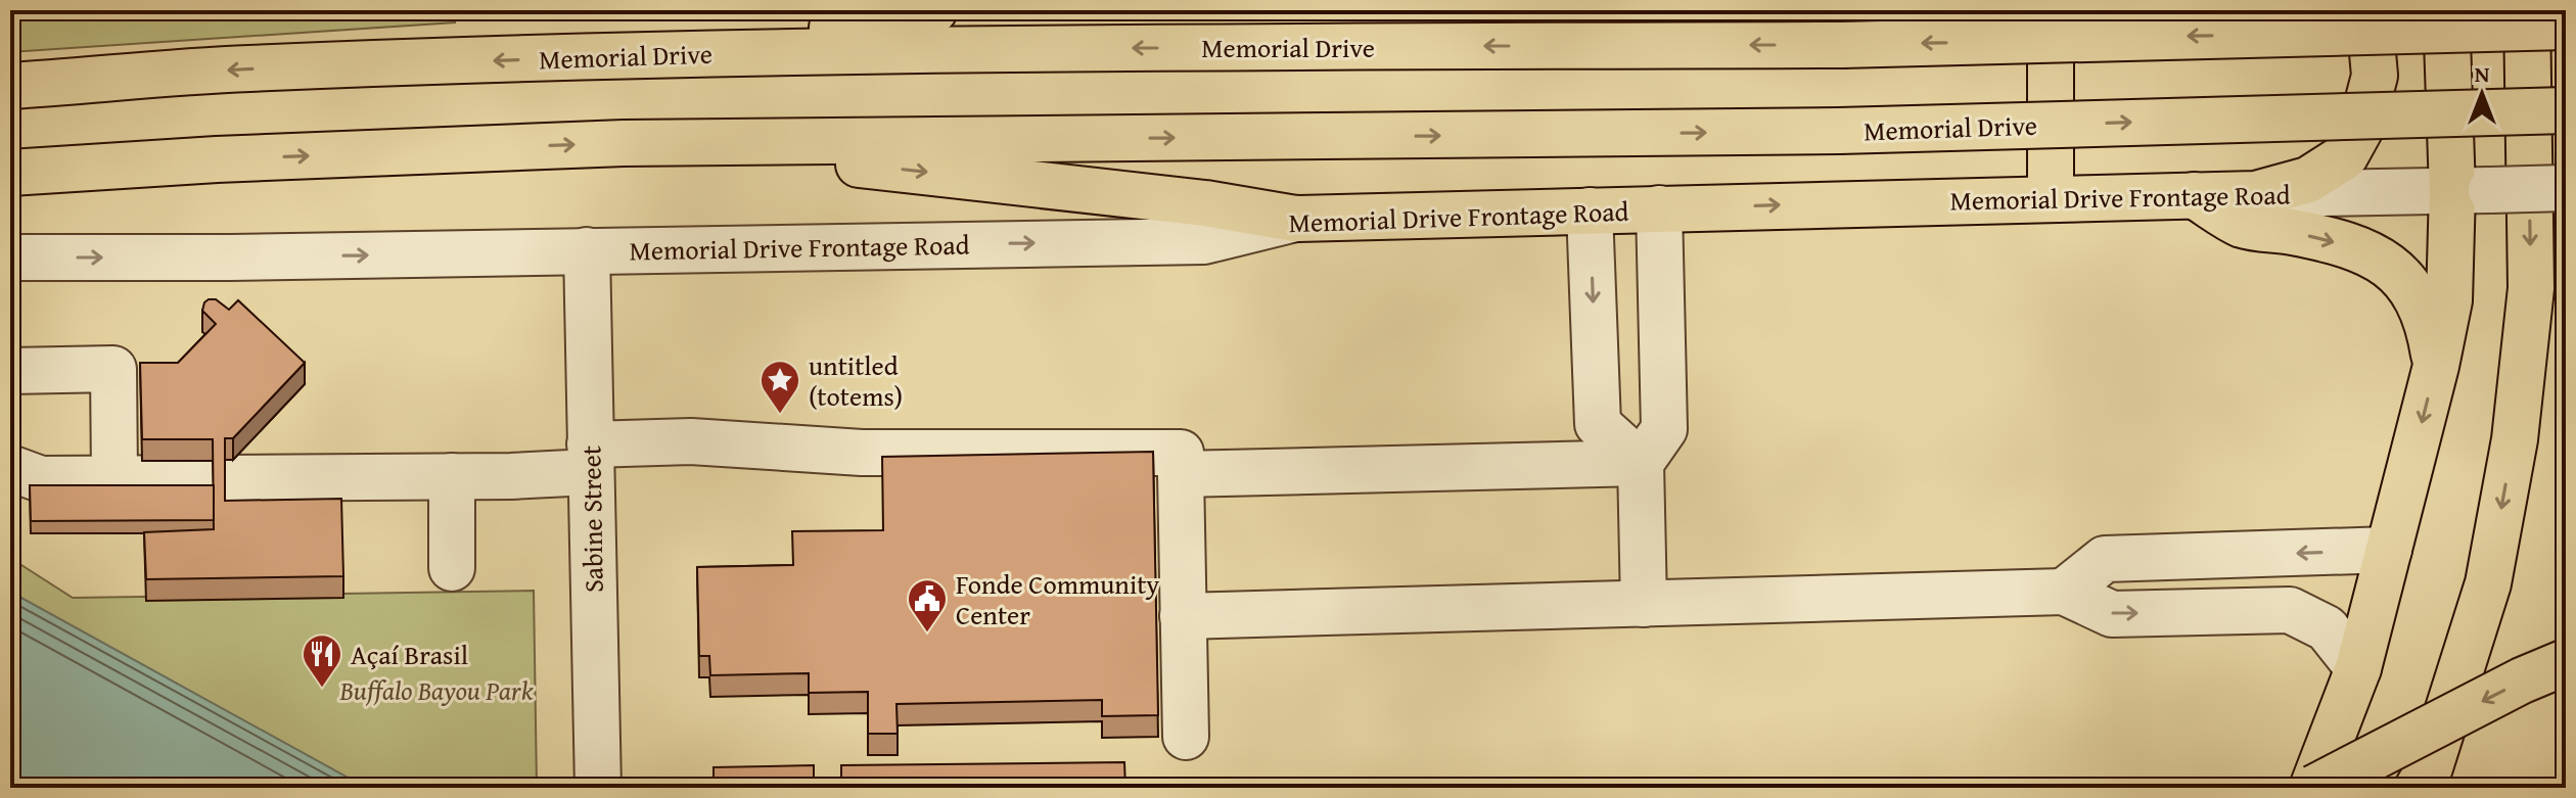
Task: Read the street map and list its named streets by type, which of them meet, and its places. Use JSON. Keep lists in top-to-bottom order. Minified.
{"streets":{"main road":["Memorial Drive","Memorial Drive Frontage Road"],"street":["Sabine Street"]},"crossings":[["Memorial Drive Frontage Road","Sabine Street"]],"parks":["Buffalo Bayou Park"],"places":{"place":["untitled (totems)"],"public building":["Fonde Community Center"],"restaurant":["Açaí Brasil"]},"north":"top"}
